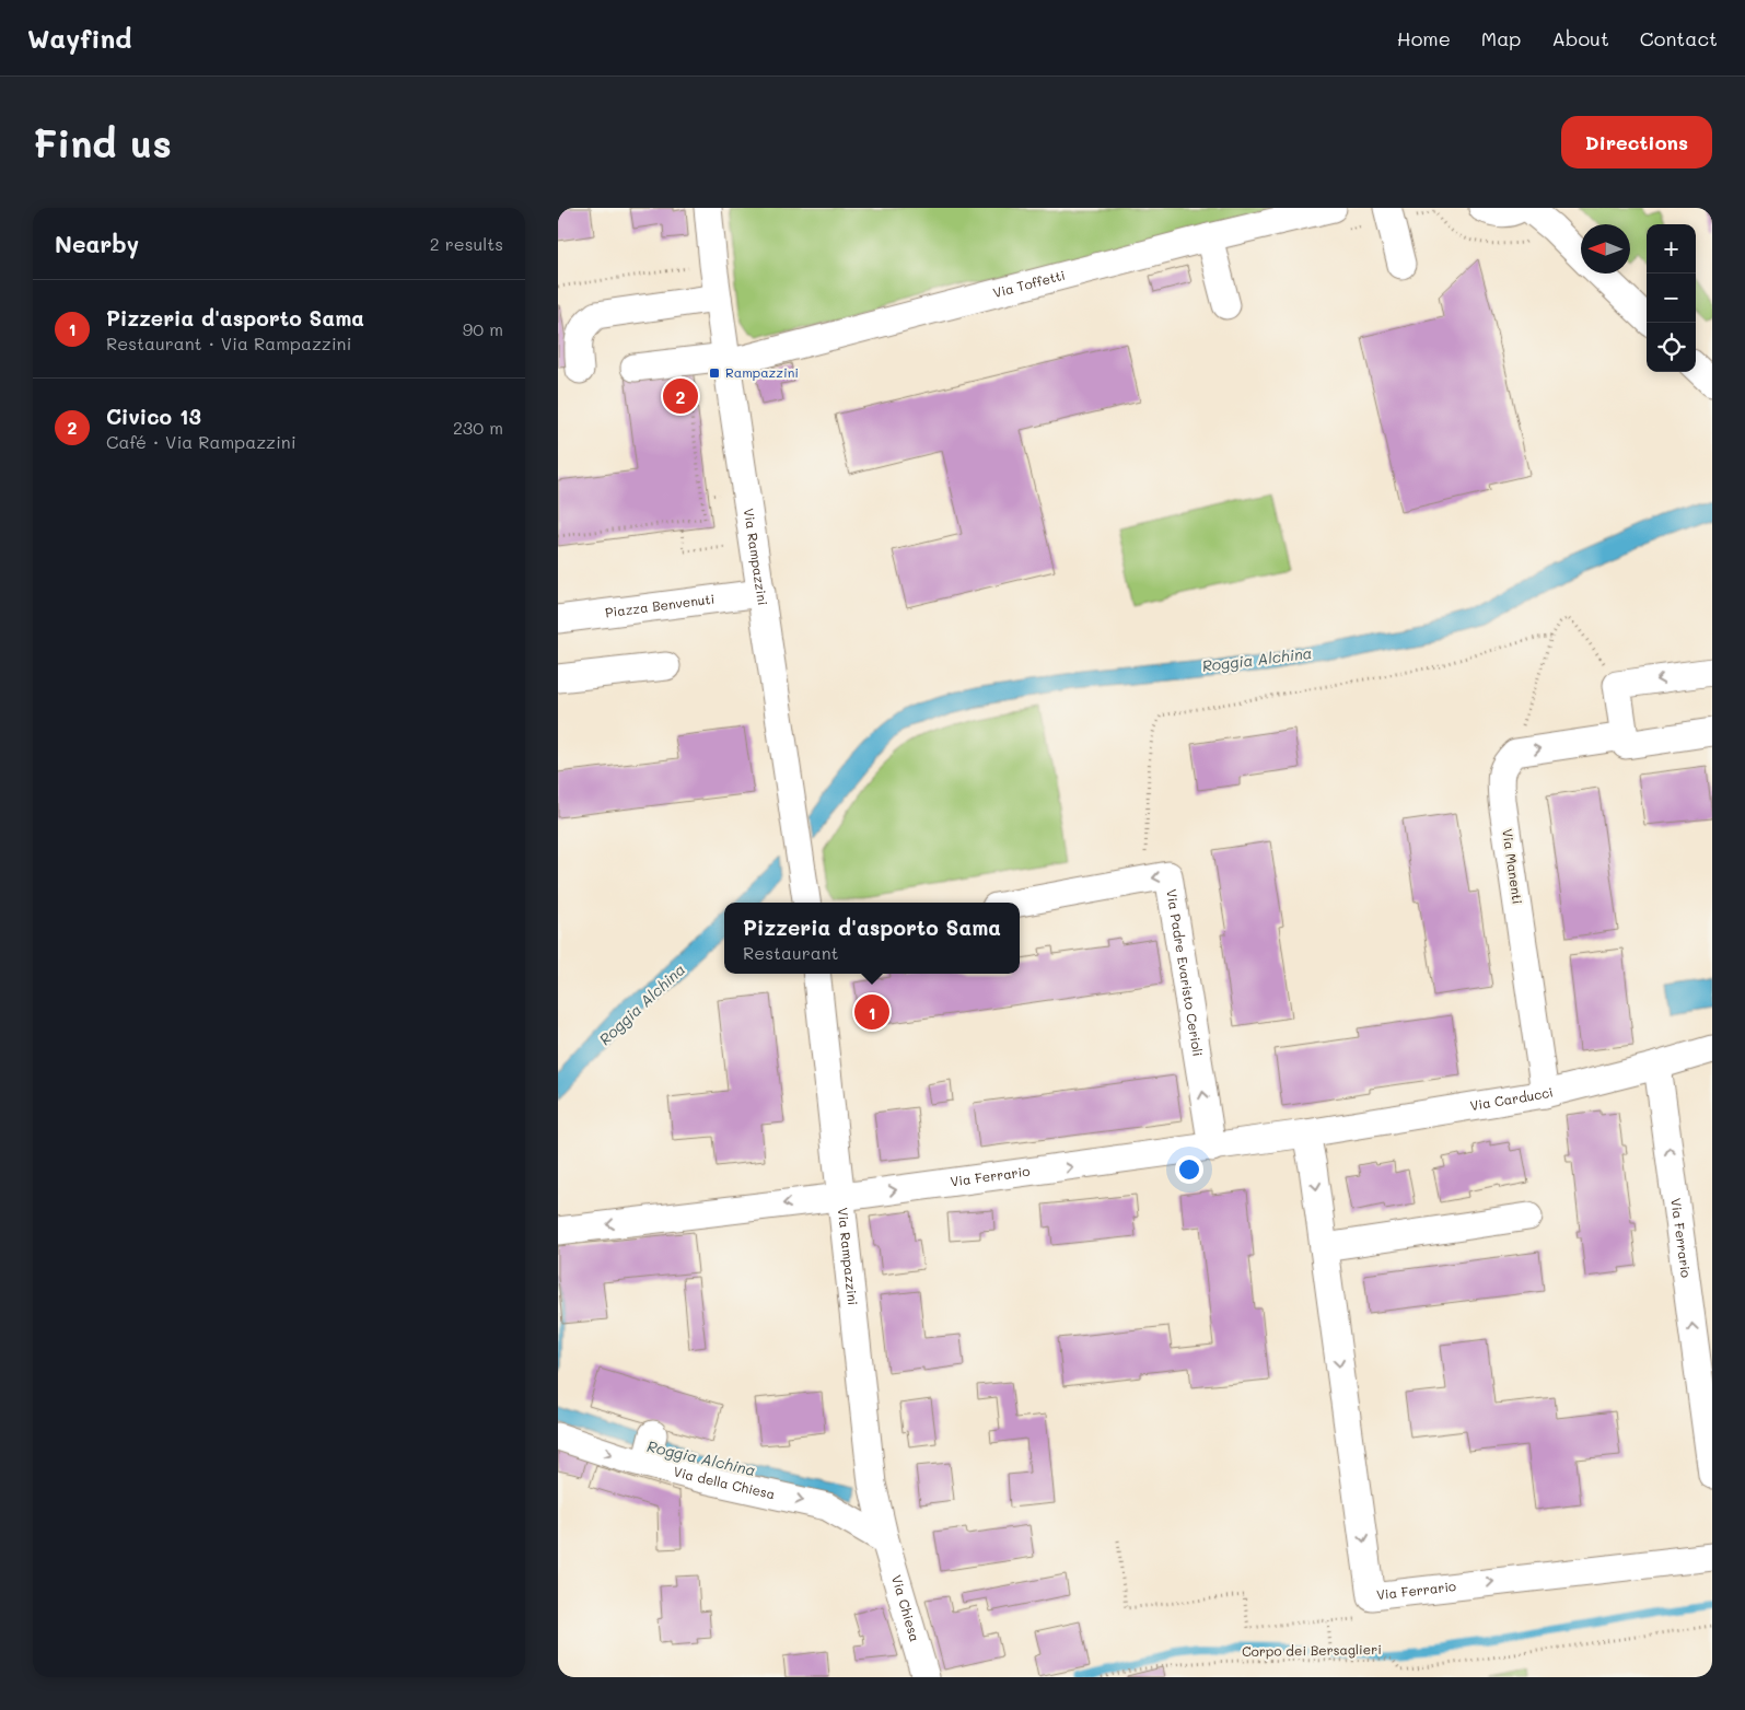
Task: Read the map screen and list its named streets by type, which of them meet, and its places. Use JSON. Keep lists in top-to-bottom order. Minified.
{"streets":{"street":["Via Toffetti","Via Rampazzini","Piazza Benvenuti","Via Manenti","Via Padre Evaristo Cerioli","Via Carducci","Via Ferrario","Via della Chiesa","Via Chiesa"],"path":["Corpo dei Bersaglieri"]},"crossings":[["Via Toffetti","Via Rampazzini"],["Via Rampazzini","Piazza Benvenuti"],["Via Rampazzini","Via Ferrario"],["Via Rampazzini","Via della Chiesa"],["Via Rampazzini","Via Chiesa"],["Via Manenti","Via Carducci"],["Via Padre Evaristo Cerioli","Via Ferrario"],["Via Carducci","Via Ferrario"],["Via della Chiesa","Via Chiesa"]],"one_way":["Via Padre Evaristo Cerioli","Via della Chiesa"],"water":["Roggia Alchina"],"places":{"transit":["Rampazzini"]},"north":"left","page":{"header":"Wayfind","nav":["Home","Map","About","Contact"],"buttons":"Directions","title":"Find us","heading":["Nearby","2 results"],"map_buttons":["+","−"],"list":[{"mark":"1","name":"Pizzeria d'asporto Sama","note":"Restaurant · Via Rampazzini","value":"90 m"},{"mark":"2","name":"Civico 13","note":"Café · Via Rampazzini","value":"230 m"}],"pins":["2","1"],"popup":["Pizzeria d'asporto Sama","Restaurant"]}}
